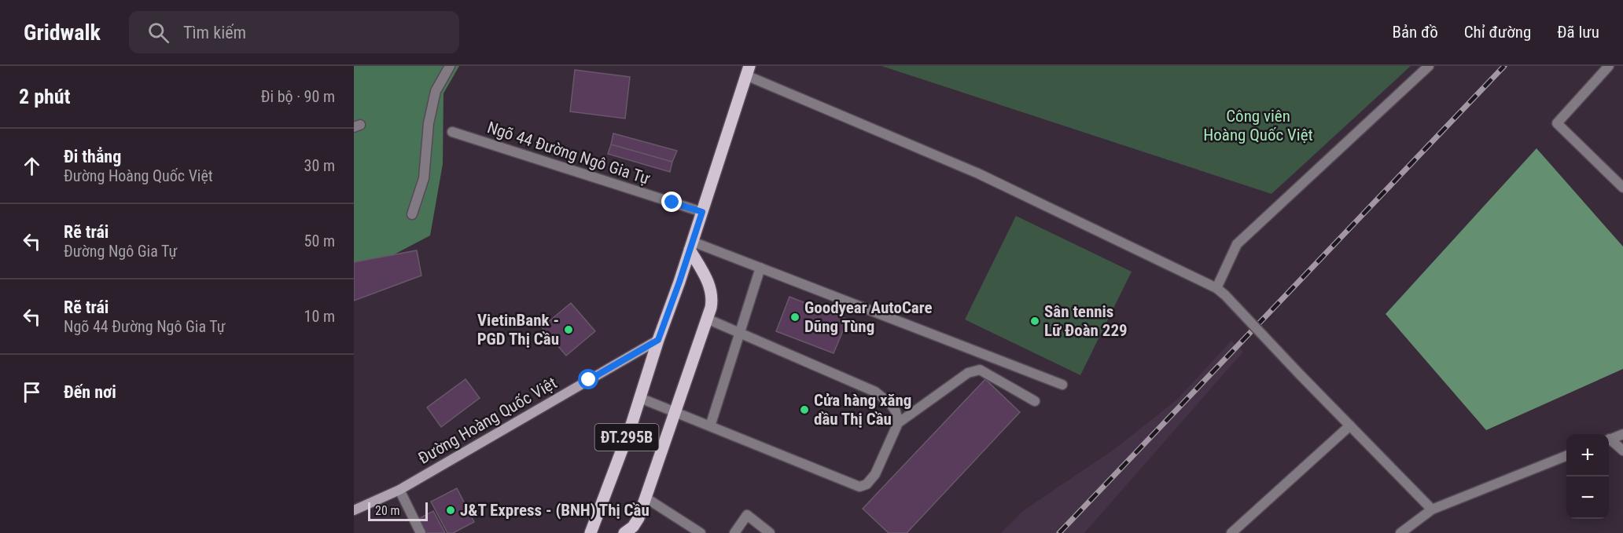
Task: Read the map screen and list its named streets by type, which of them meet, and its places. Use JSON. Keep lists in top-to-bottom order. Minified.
{"streets":{"main road":["Đường Hoàng Quốc Việt","ĐT.295B"],"street":["Ngõ 44 Đường Ngô Gia Tự"]},"crossings":[["Ngõ 44 Đường Ngô Gia Tự","ĐT.295B"],["Đường Hoàng Quốc Việt","ĐT.295B"]],"parks":["Công viên Hoàng Quốc Việt"],"places":["Goodyear AutoCare Dũng Tùng","Sân tennis Lữ Đoàn 229","VietinBank - PGD Thị Cầu","Cửa hàng xăng dầu Thị Cầu","J&T Express - (BNH) Thị Cầu"],"scale_bar":"20 m","page":{"header":"Gridwalk","search":"Tìm kiếm","nav":["Bản đồ","Chỉ đường","Đã lưu"],"heading":["2 phút","Đi bộ · 90 m"],"list":[["Đi thẳng","Đường Hoàng Quốc Việt","30 m"],["Rẽ trái","Đường Ngô Gia Tự","50 m"],["Rẽ trái","Ngõ 44 Đường Ngô Gia Tự","10 m"],"Đến nơi"],"map_buttons":["+","−"],"scale":"20 m"}}
